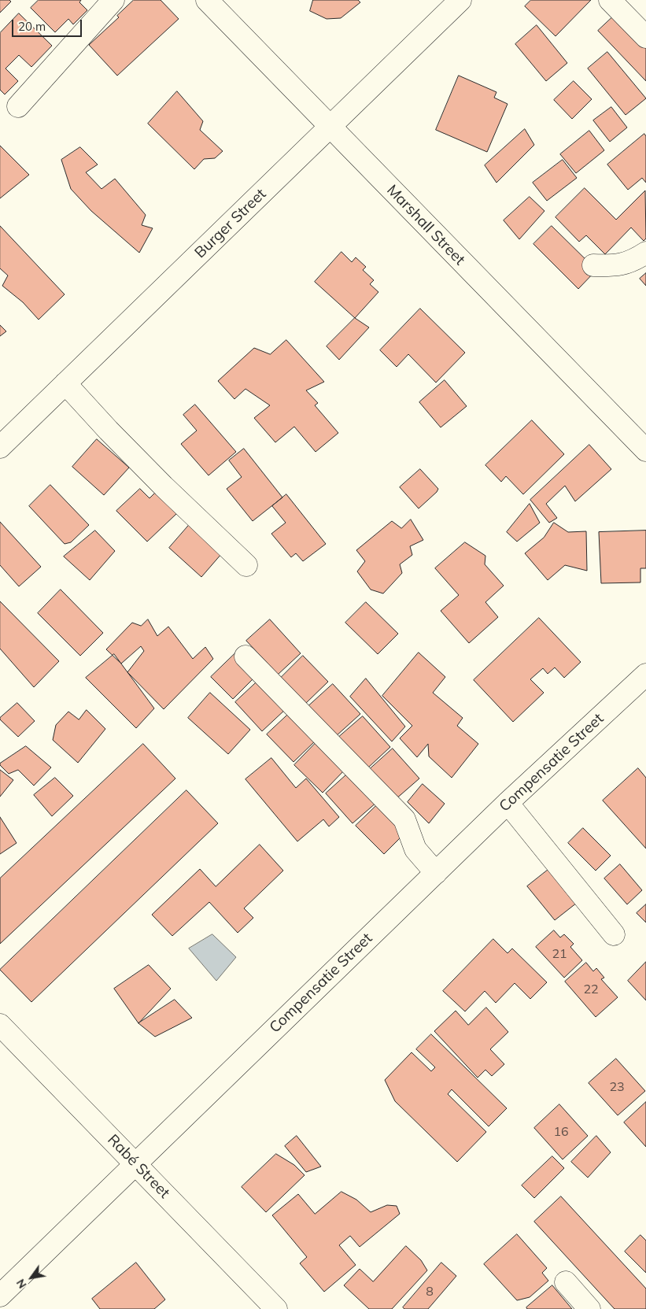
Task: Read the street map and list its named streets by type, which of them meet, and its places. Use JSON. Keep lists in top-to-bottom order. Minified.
{"streets":{"street":["Burger Street","Marshall Street","Compensatie Street","Rabé Street"]},"crossings":[["Burger Street","Marshall Street"],["Compensatie Street","Rabé Street"]],"house_numbers":["21","22","23","16","8"],"scale_bar":"20 m","north":"bottom left"}
